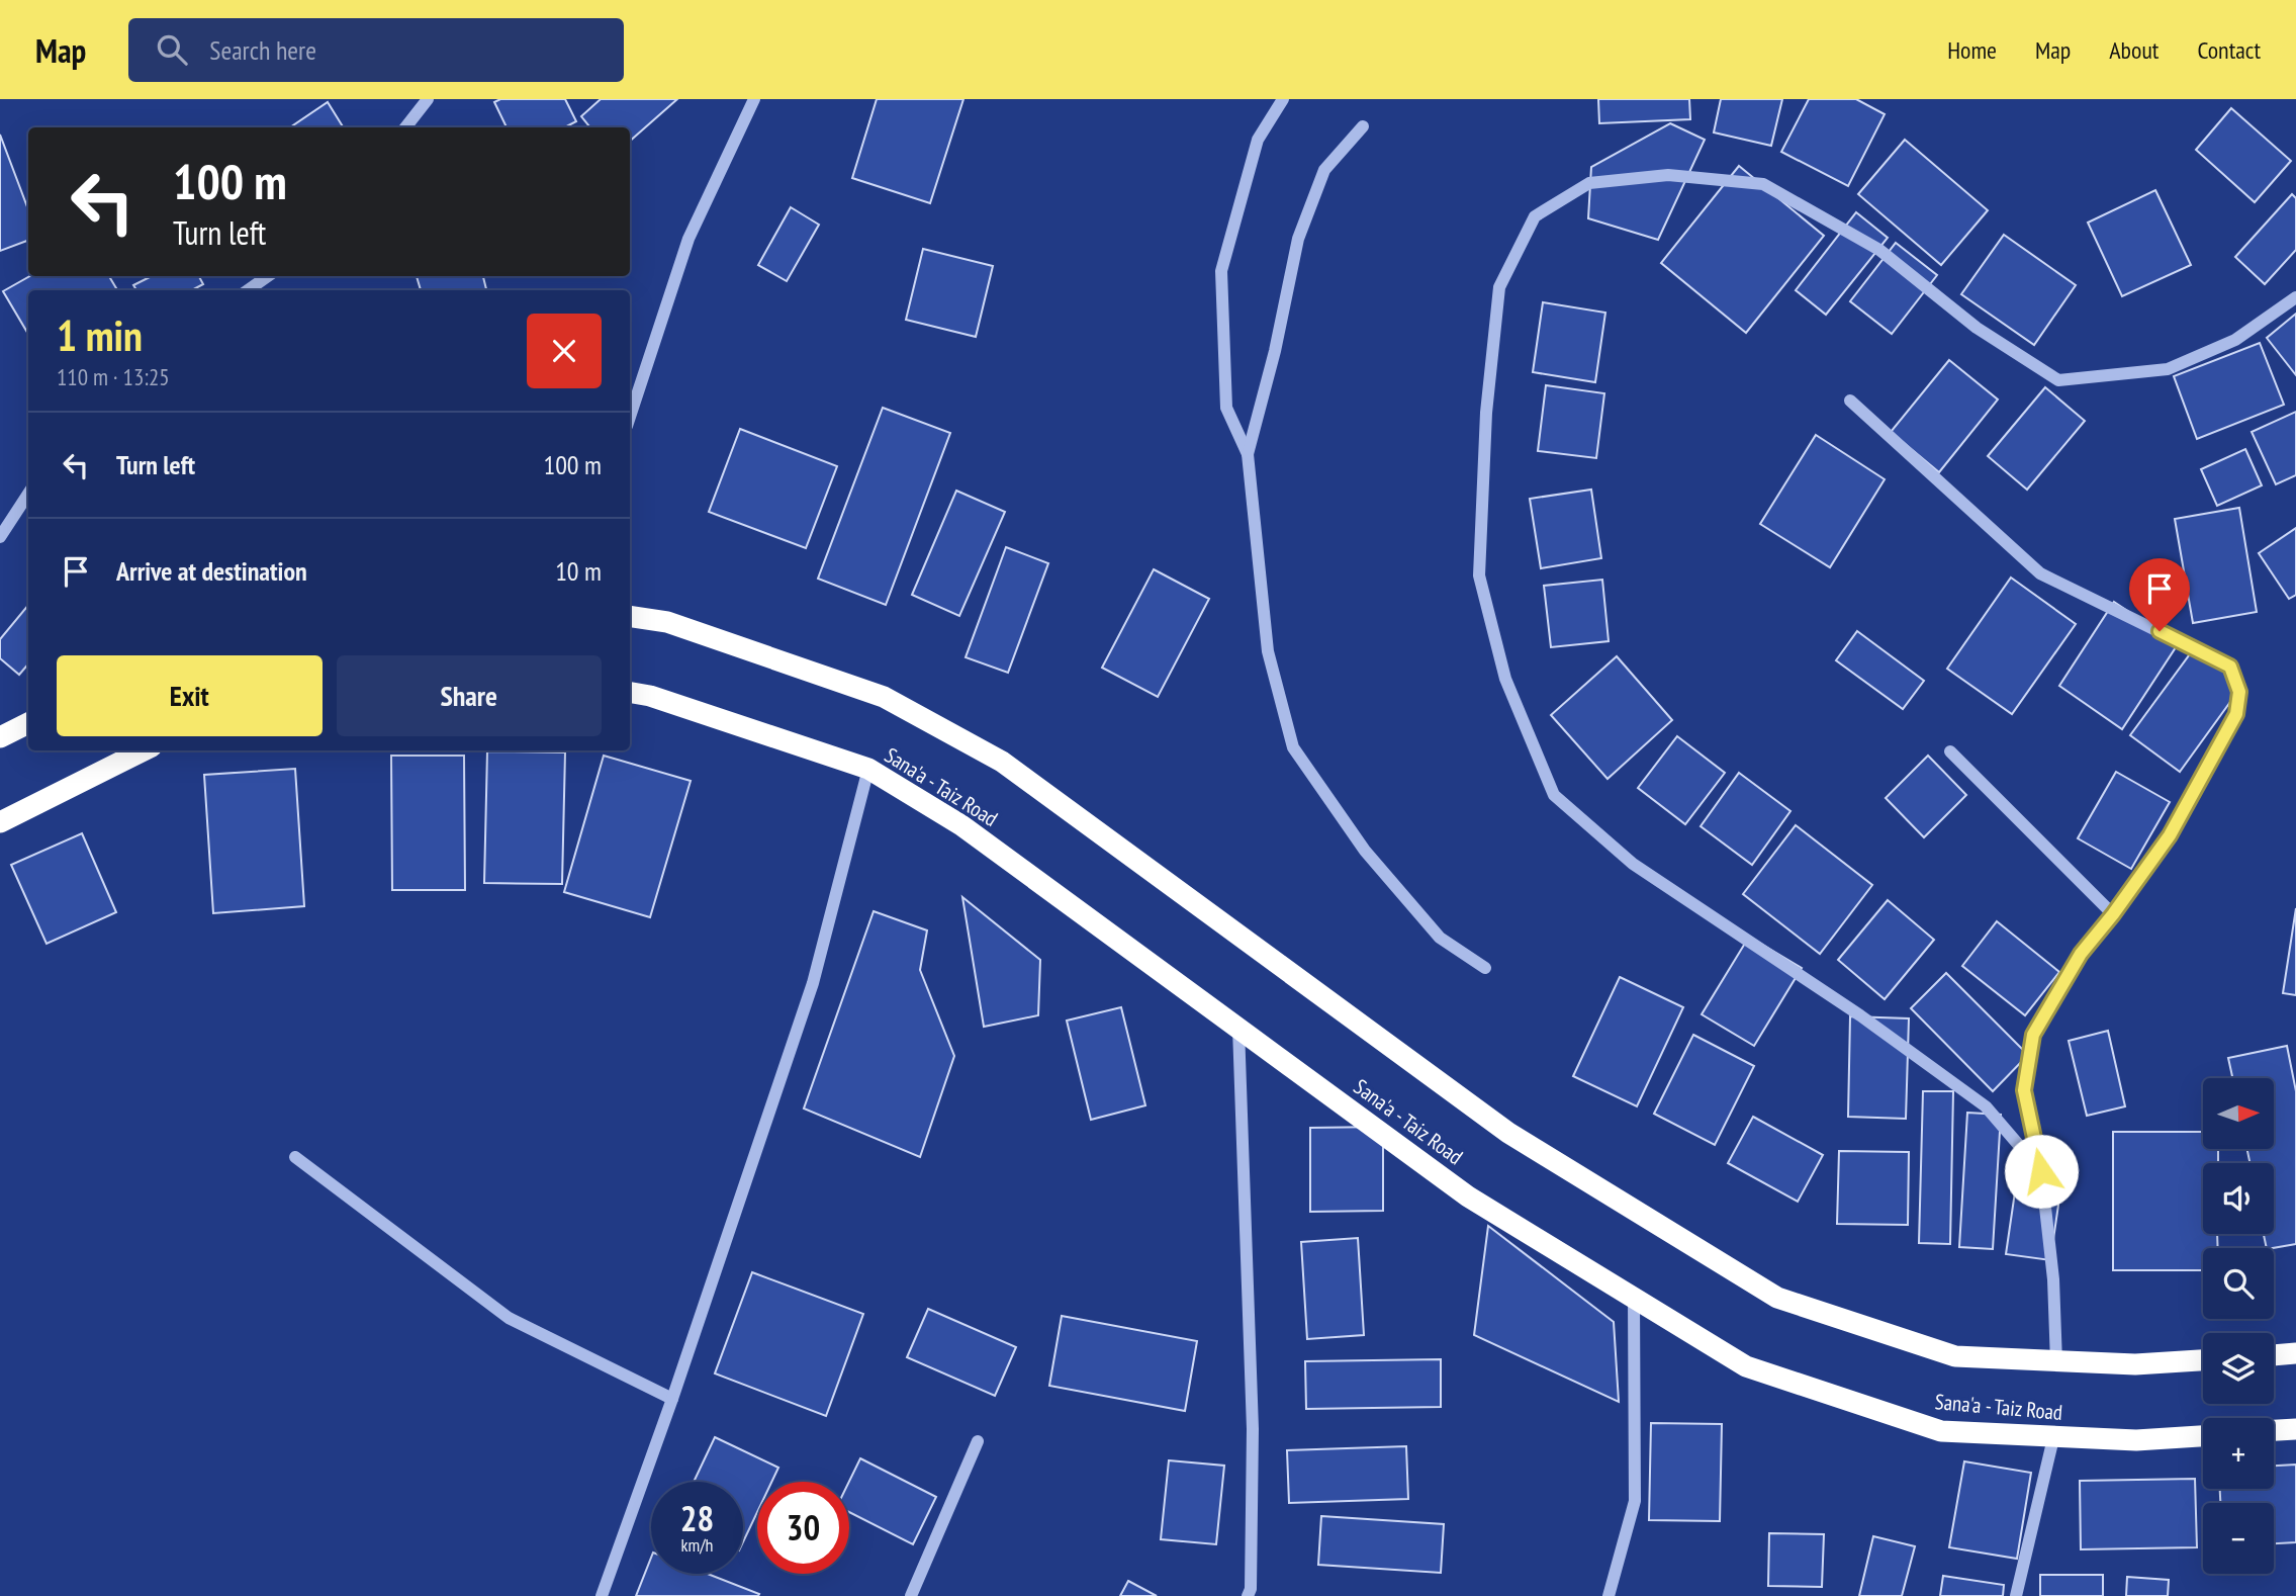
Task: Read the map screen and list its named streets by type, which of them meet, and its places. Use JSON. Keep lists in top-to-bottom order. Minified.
{"streets":{"highway":["Sana'a - Taiz Road"]},"north":"right","page":{"header":"Map","search":"Search here","nav":["Home","Map","About","Contact"],"turn":["100 m","Turn left"],"heading":["1 min","110 m · 13:25"],"list":[{"name":"Turn left","value":"100 m"},{"name":"Arrive at destination","value":"10 m"}],"buttons":["Exit","Share"],"map_buttons":["+","−"],"speed":"28 km/h","limit":"30"}}
